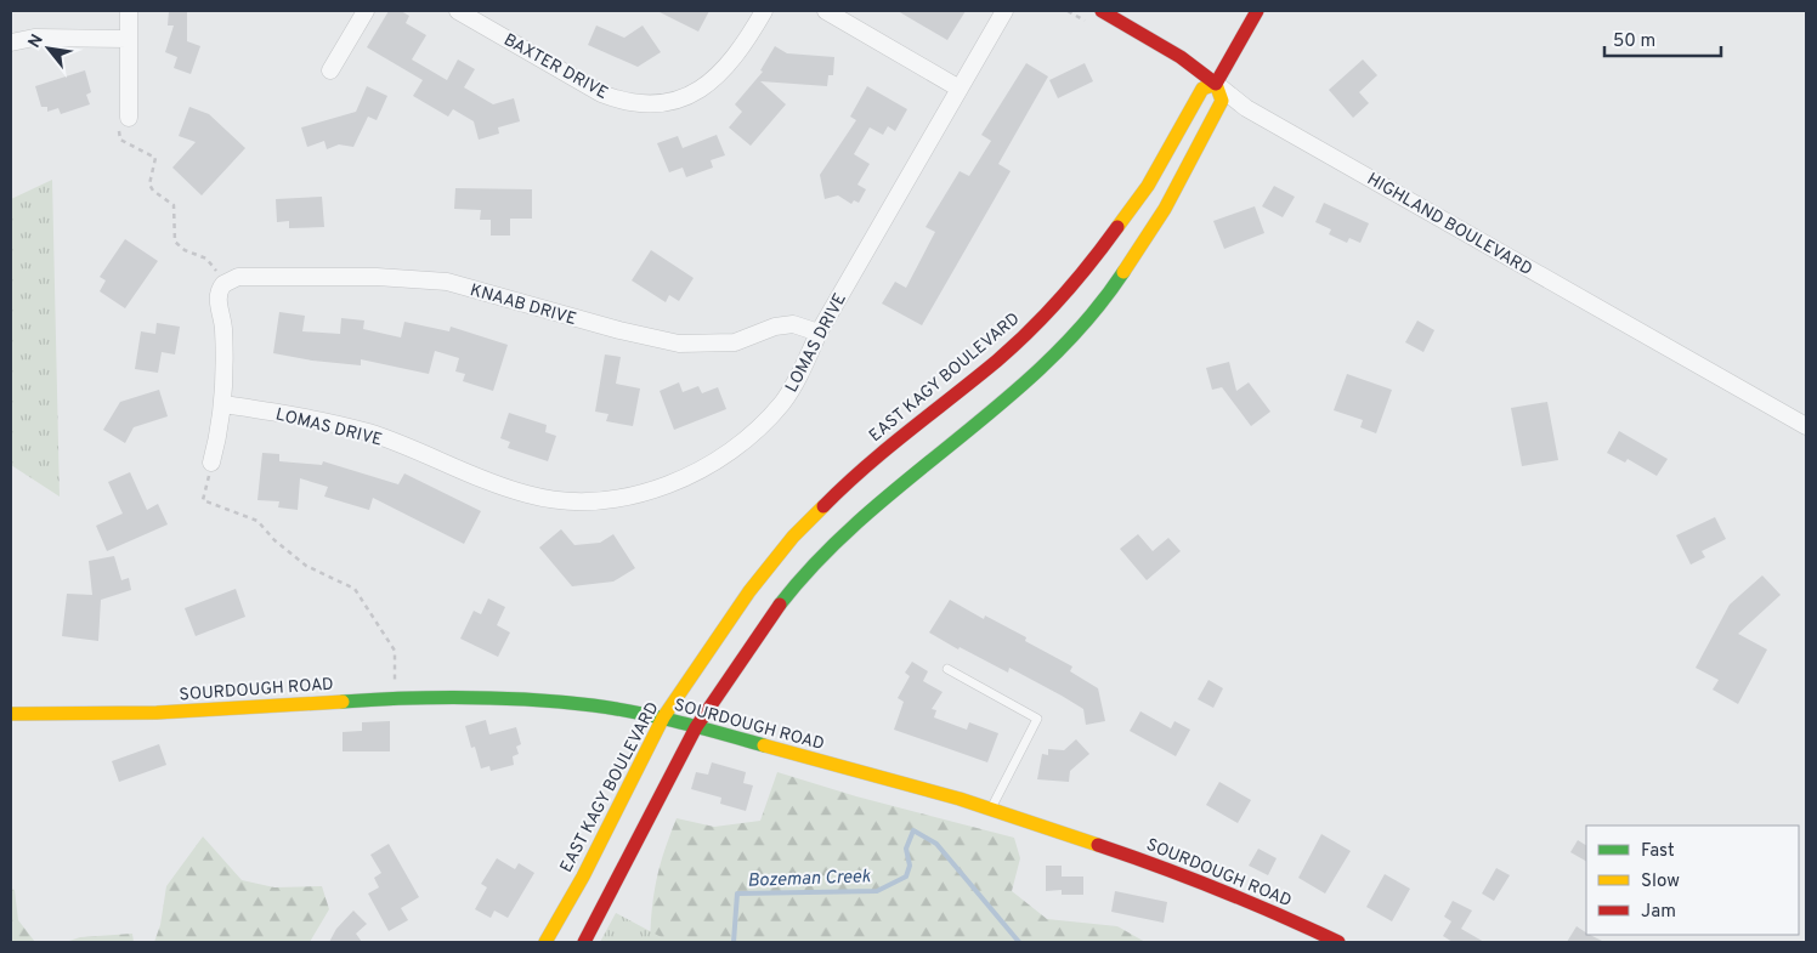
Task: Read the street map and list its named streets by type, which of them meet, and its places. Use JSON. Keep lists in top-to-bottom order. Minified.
{"streets":{"main road":["HIGHLAND BOULEVARD","EAST KAGY BOULEVARD","SOURDOUGH ROAD"],"street":["BAXTER DRIVE","KNAAB DRIVE","LOMAS DRIVE"]},"crossings":[["HIGHLAND BOULEVARD","EAST KAGY BOULEVARD"],["KNAAB DRIVE","LOMAS DRIVE"],["EAST KAGY BOULEVARD","SOURDOUGH ROAD"]],"water":["Bozeman Creek"],"legend":["Fast","Slow","Jam"],"scale_bar":"50 m","north":"top left"}
